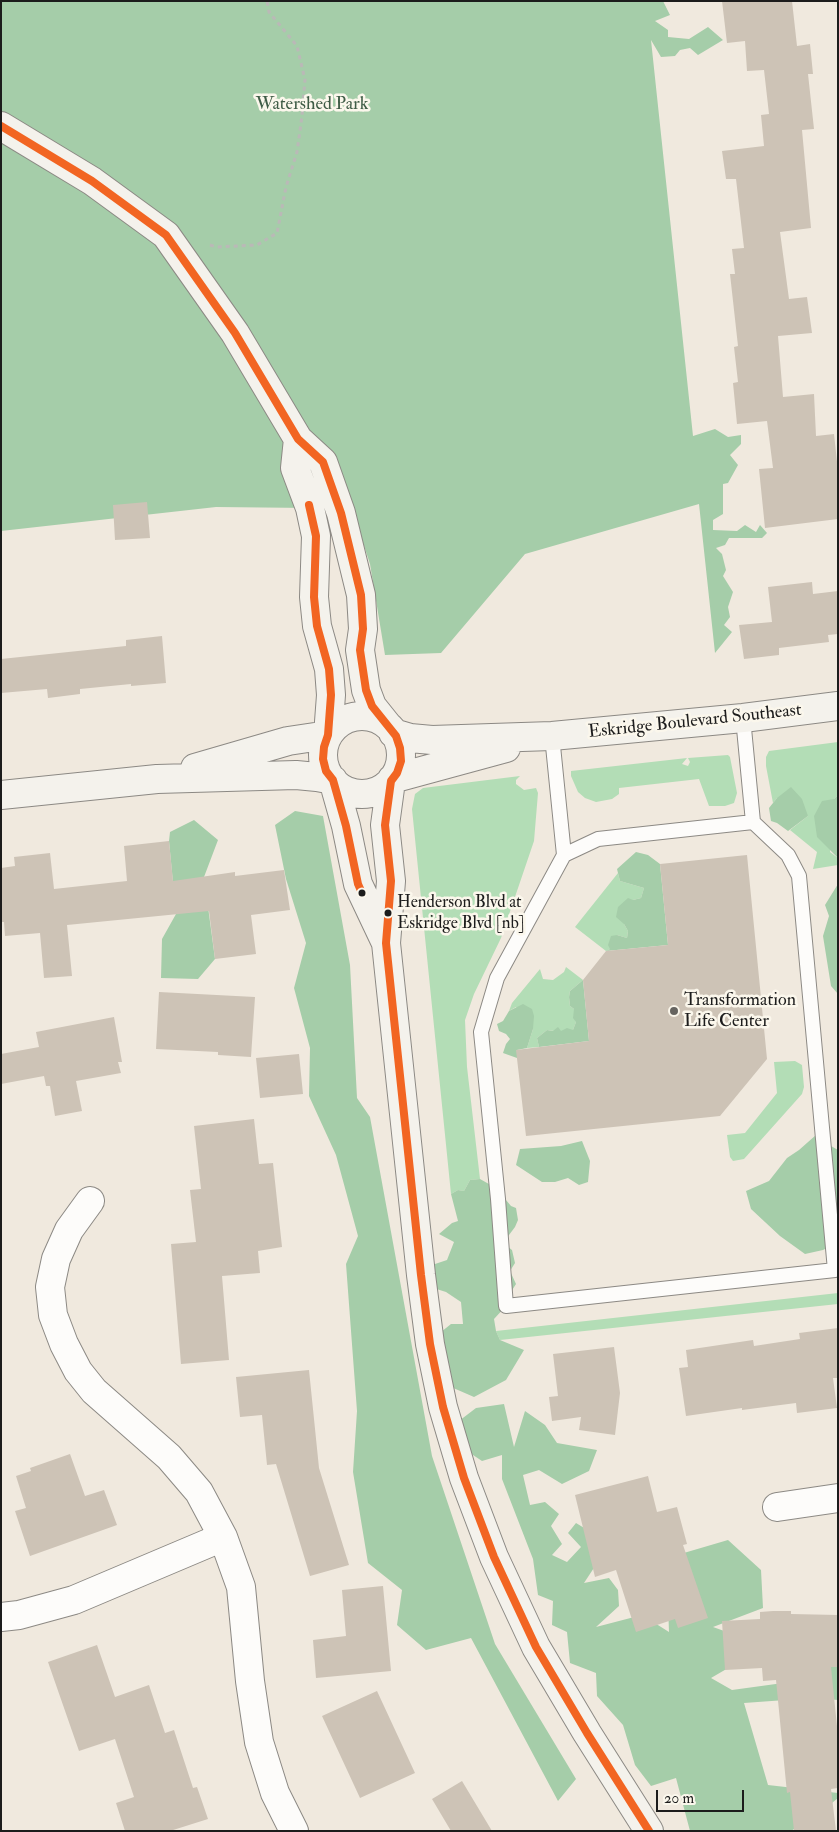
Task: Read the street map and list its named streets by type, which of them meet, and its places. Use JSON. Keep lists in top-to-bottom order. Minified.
{"streets":{"main road":["Eskridge Boulevard Southeast"]},"parks":["Watershed Park"],"places":["Henderson Blvd at Eskridge Blvd [nb]","Transformation Life Center"],"scale_bar":"20 m"}
